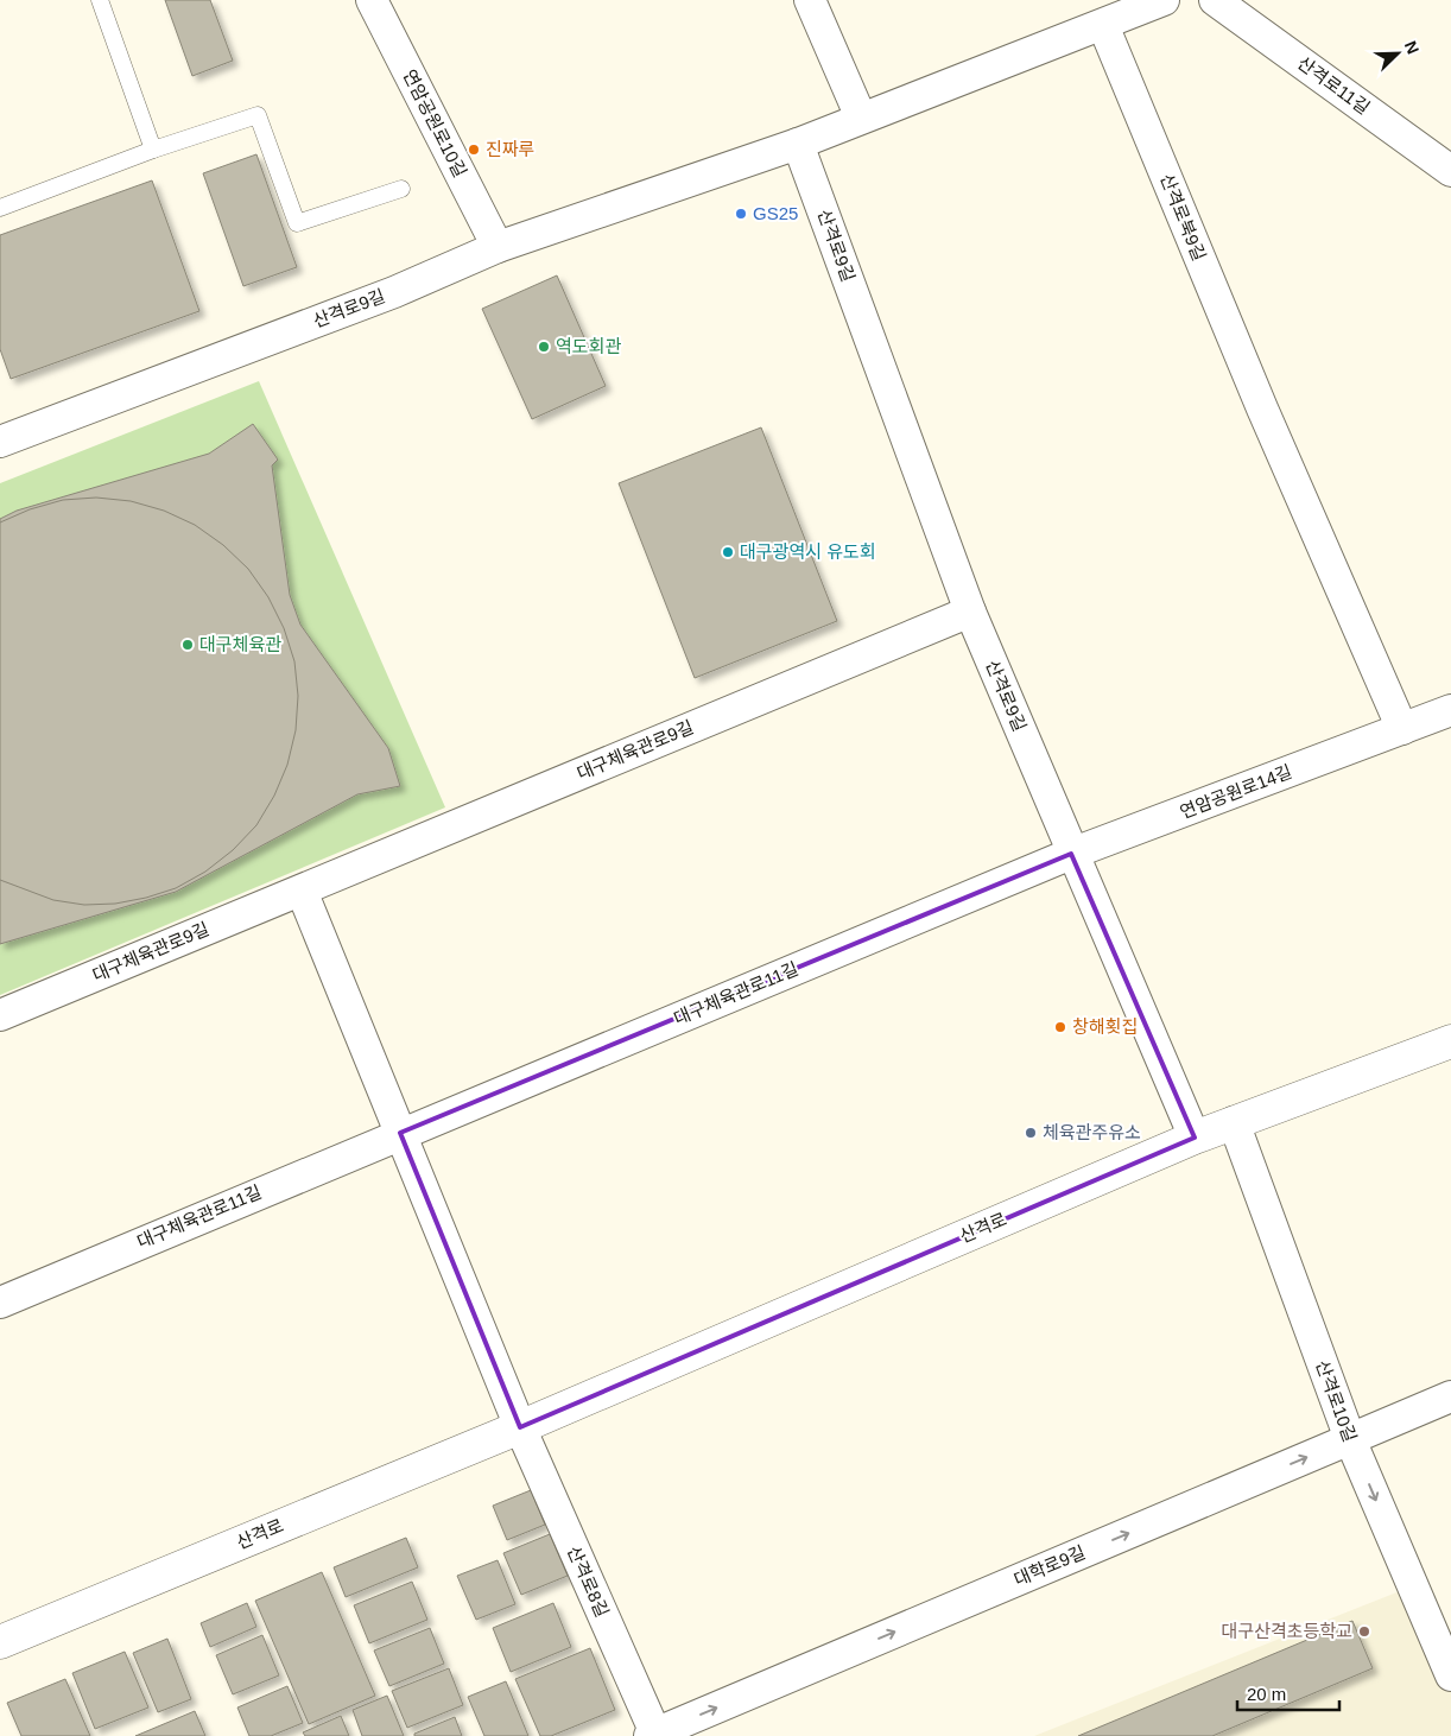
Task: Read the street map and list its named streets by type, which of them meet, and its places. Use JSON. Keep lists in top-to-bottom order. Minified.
{"streets":{"street":["산격로11길","연암공원로10길","산격로북9길","산격로9길","대구체육관로9길","연암공원로14길","대구체육관로11길","산격로","산격로10길","대학로9길","산격로8길"]},"crossings":[["연암공원로10길","산격로9길"],["산격로북9길","연암공원로14길"],["산격로9길","대구체육관로9길"],["산격로9길","연암공원로14길"],["산격로9길","대구체육관로11길"],["산격로9길","산격로"],["연암공원로14길","대구체육관로11길"],["산격로","산격로10길"],["산격로","산격로8길"],["산격로10길","대학로9길"],["대학로9길","산격로8길"]],"one_way":["산격로10길","대학로9길"],"places":["진짜루","GS25","역도회관","대구광역시 유도회","대구체육관","창해횟집","체육관주유소","대구산격초등학교"],"scale_bar":"20 m","north":"top right"}
